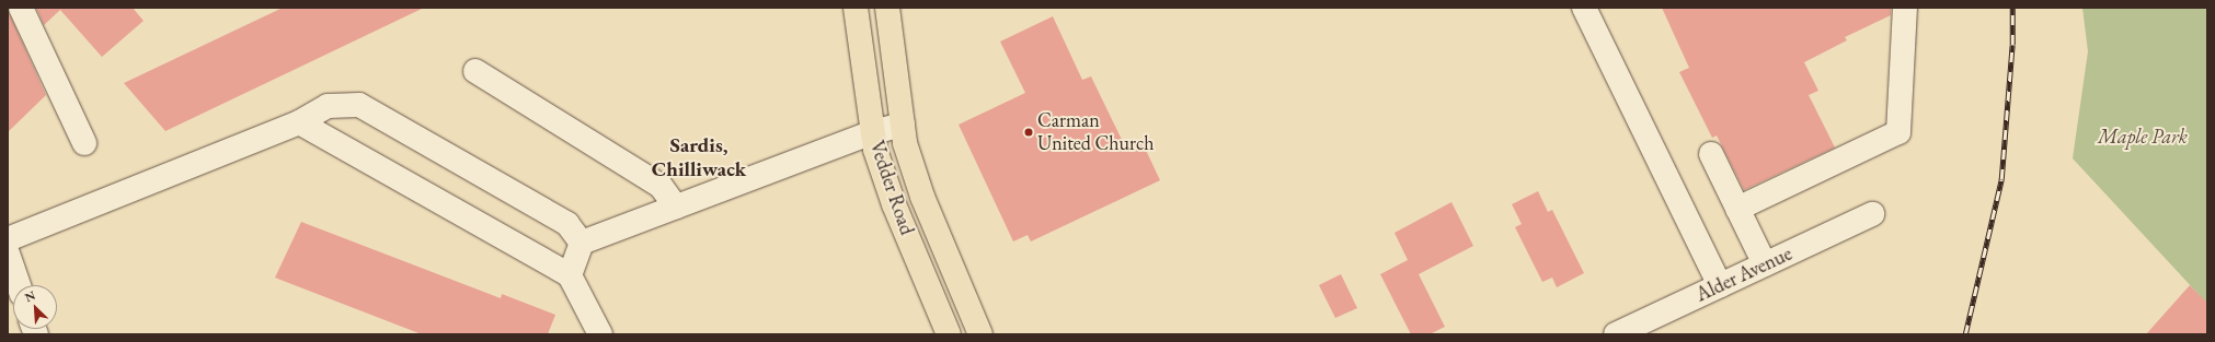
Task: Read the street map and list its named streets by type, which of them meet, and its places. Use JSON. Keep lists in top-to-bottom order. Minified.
{"streets":{"main road":["Vedder Road"],"street":["Alder Avenue"]},"districts":["Sardis, Chilliwack"],"parks":["Maple Park"],"places":["Carman United Church"],"north":"top left"}
